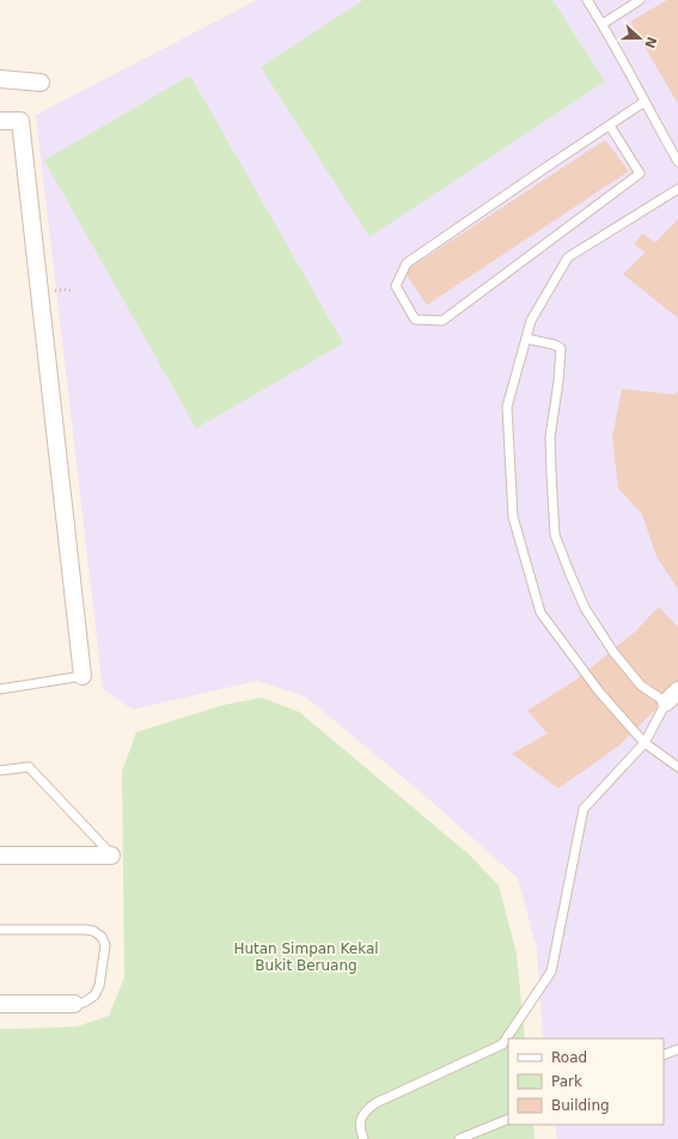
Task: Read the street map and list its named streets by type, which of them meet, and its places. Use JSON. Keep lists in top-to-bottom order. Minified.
{"parks":["Hutan Simpan Kekal Bukit Beruang"],"legend":["Road","Park","Building"],"north":"right"}
